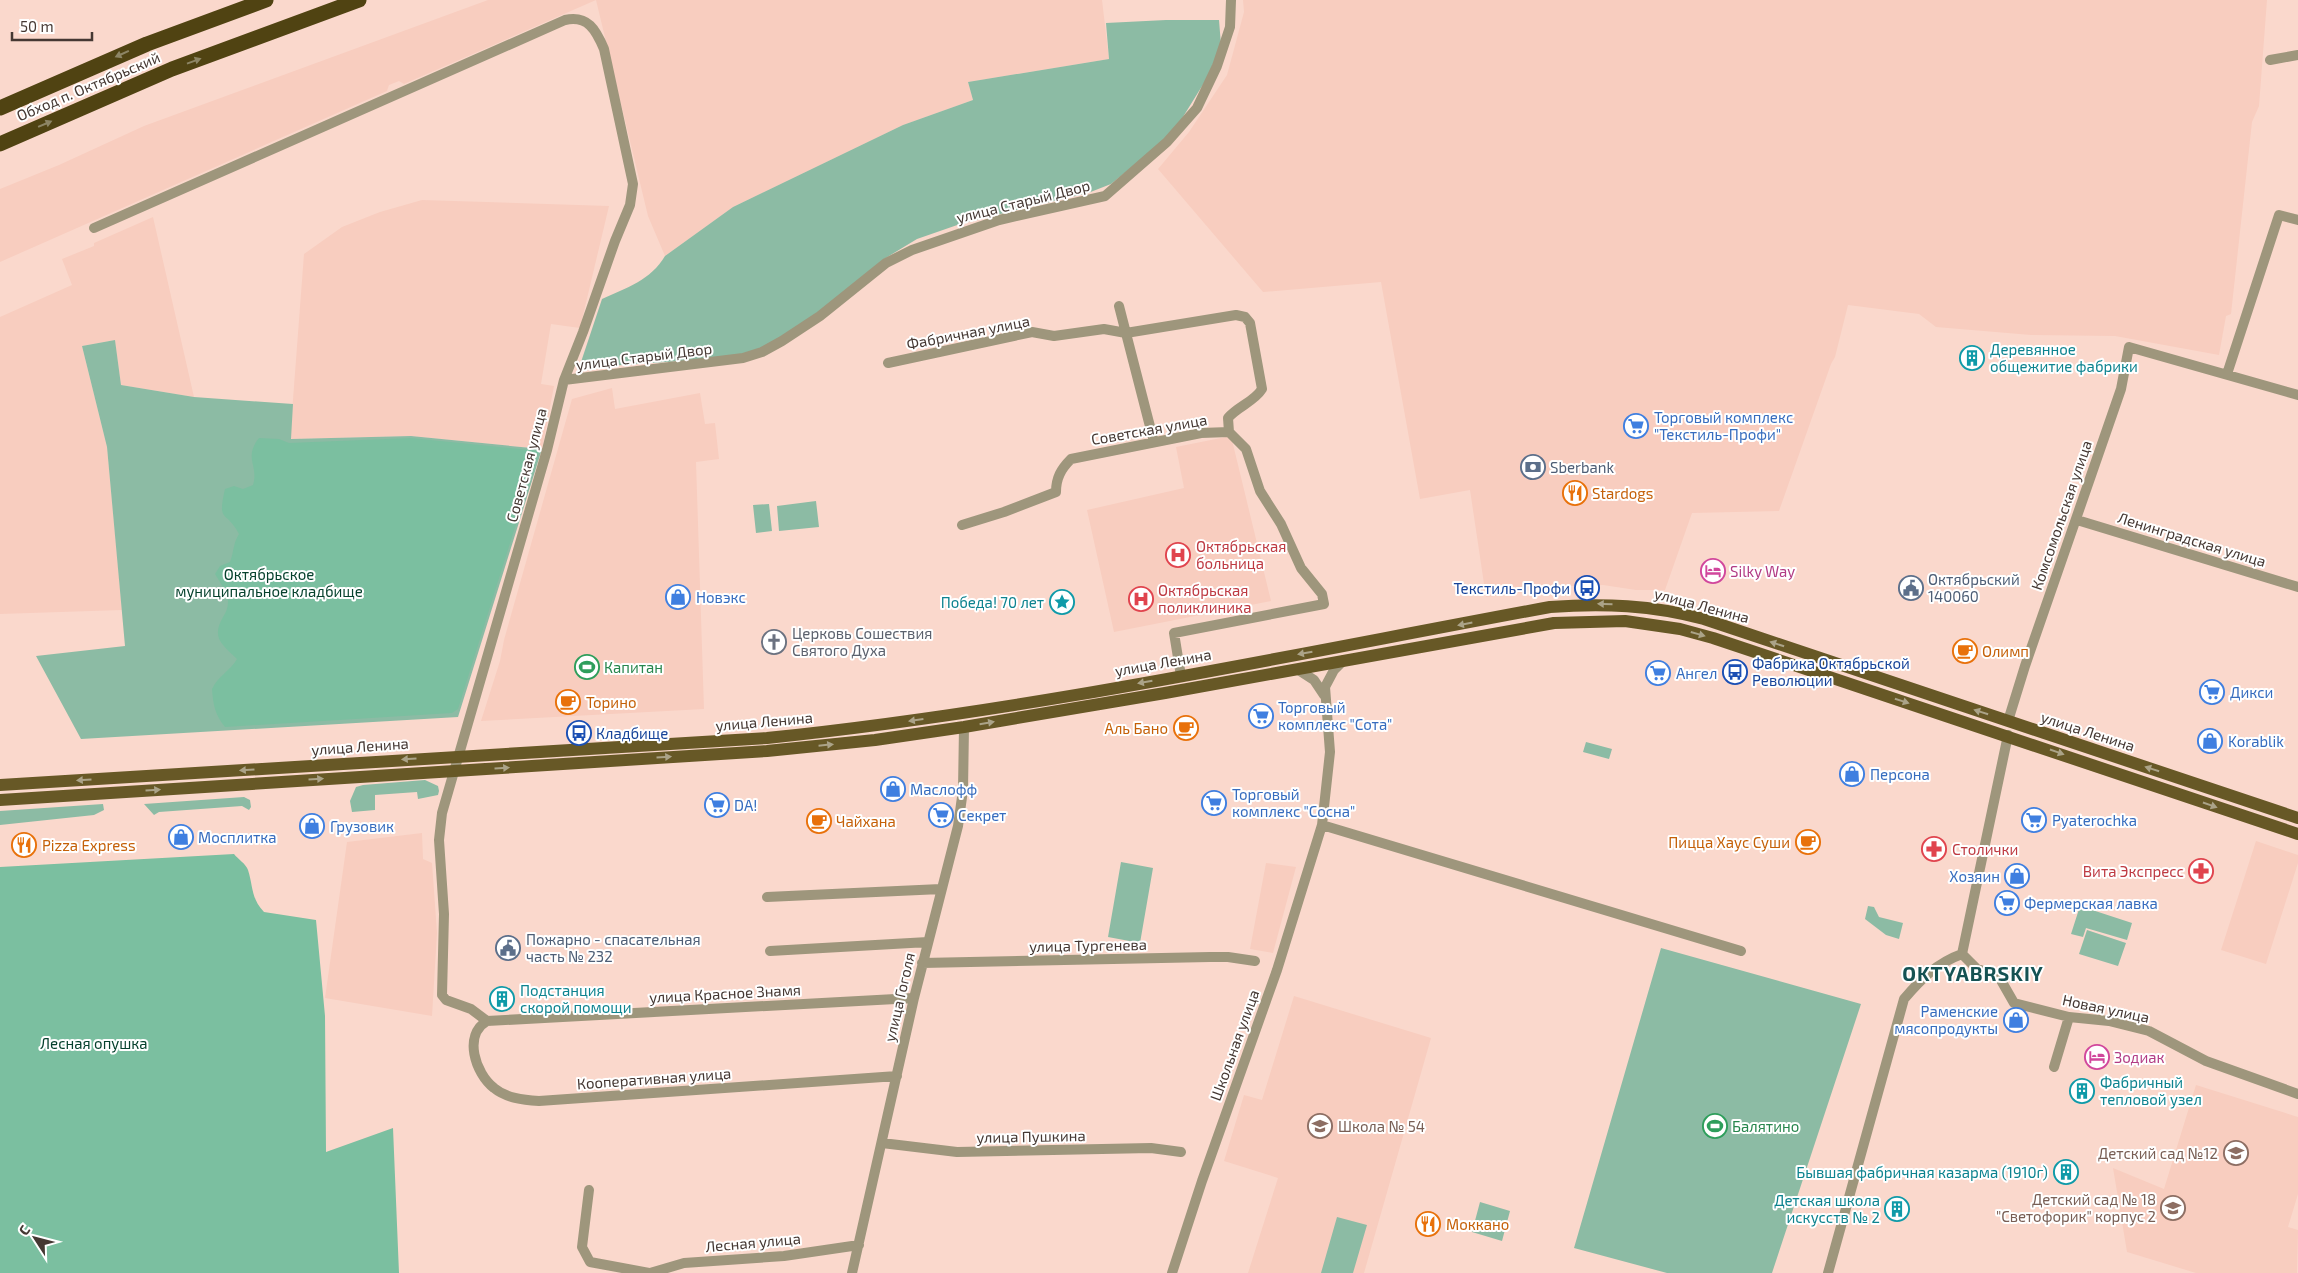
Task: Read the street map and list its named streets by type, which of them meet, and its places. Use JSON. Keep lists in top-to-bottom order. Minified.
{"streets":{"highway":["Обход п. Октябрьский"],"main road":["улица Ленина"],"street":["улица Старый Двор","Фабричная улица","Советская улица","Комсомольская улица","Ленинградская улица","улица Тургенева","улица Красное Знамя","улица Гоголя","Новая улица","Школьная улица","Кооперативная улица","улица Пушкина","Лесная улица"]},"crossings":[["улица Старый Двор","Советская улица"],["Фабричная улица","Советская улица"],["Советская улица","улица Ленина"],["Комсомольская улица","Ленинградская улица"],["Комсомольская улица","улица Ленина"],["улица Ленина","улица Гоголя"],["улица Ленина","Школьная улица"],["улица Тургенева","улица Гоголя"],["улица Красное Знамя","улица Гоголя"],["улица Красное Знамя","Кооперативная улица"],["улица Гоголя","Кооперативная улица"],["улица Гоголя","улица Пушкина"],["улица Гоголя","Лесная улица"]],"districts":["OKTYABRSKIY"],"parks":["Октябрьское муниципальное кладбище","Лесная опушка"],"places":{"building":["Деревянное общежитие фабрики","Подстанция скорой помощи","Фабричный тепловой узел","Бывшая фабричная казарма (1910г)","Детская школа искусств № 2"],"supermarket":["Торговый комплекс \"Текстиль-Профи\"","Ангел","Дикси","Торговый комплекс \"Сота\"","Торговый комплекс \"Сосна\"","DA!","Секрет","Pyaterochka","Фермерская лавка"],"bank":["Sberbank"],"restaurant":["Stardogs","Pizza Express","Моккано"],"hospital":["Октябрьская больница","Октябрьская поликлиника"],"hotel":["Silky Way","Зодиак"],"bus stop":["Текстиль-Профи","Фабрика Октябрьской Революции","Кладбище"],"public building":["Октябрьский 140060","Пожарно - спасательная часть № 232"],"shop":["Новэкс","Korablik","Персона","Маслофф","Грузовик","Мосплитка","Хозяин","Раменские мясопродукты"],"place":["Победа! 70 лет"],"church":["Церковь Сошествия Святого Духа"],"cafe":["Олимп","Торино","Аль Бано","Чайхана","Пицца Хаус Суши"],"sports":["Капитан","Балятино"],"pharmacy":["Столички","Вита Экспресс"],"school or university":["Школа № 54","Детский сад №12","Детский сад № 18 \"Светофорик\" корпус 2"]},"scale_bar":"50 m","north":"top left"}
